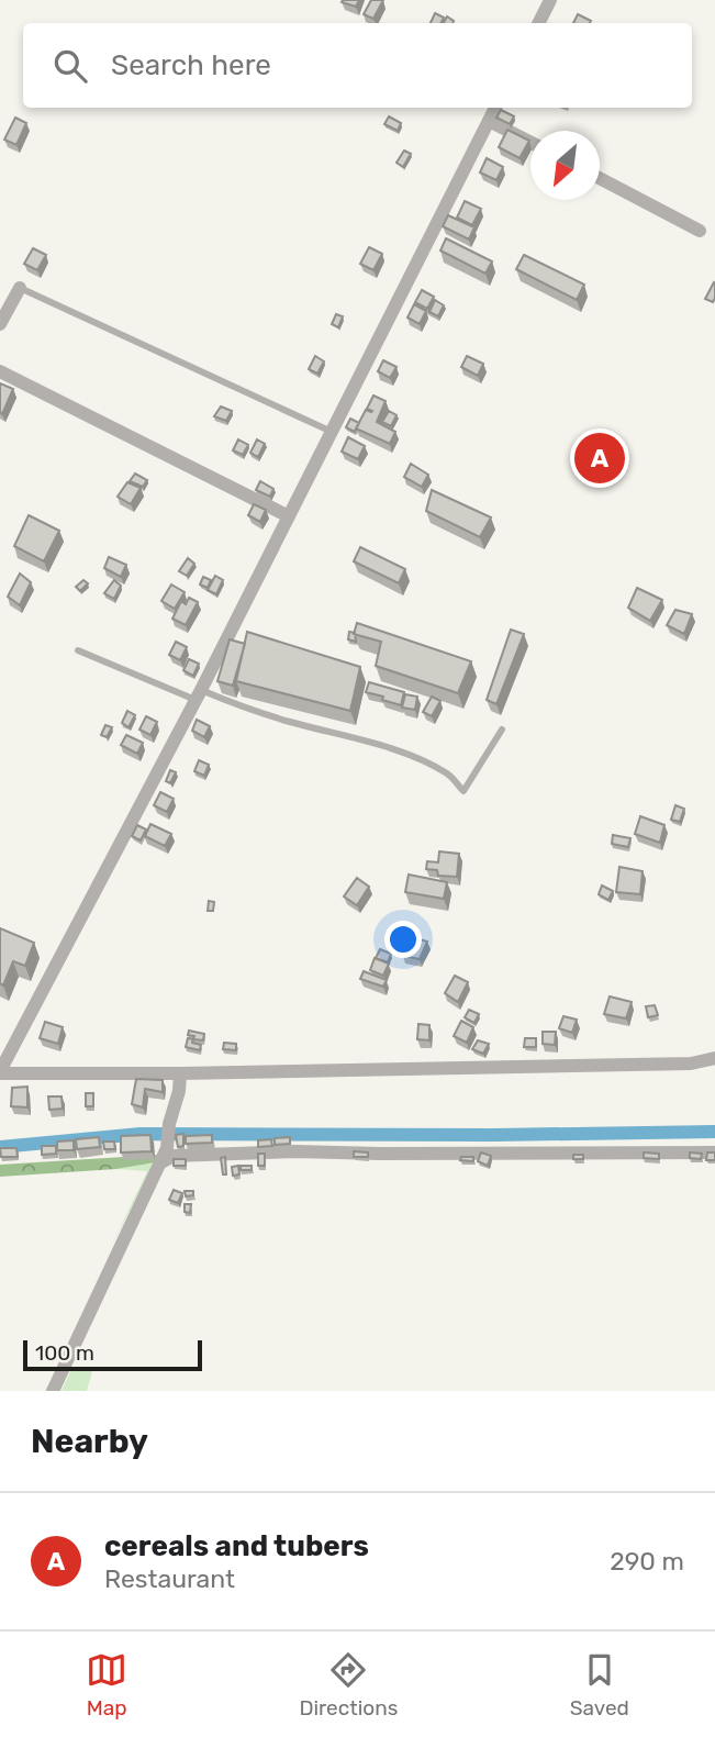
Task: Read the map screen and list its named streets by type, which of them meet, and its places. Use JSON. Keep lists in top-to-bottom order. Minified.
{"scale_bar":"100 m","north":"bottom left","page":{"search":"Search here","pins":"A","scale":"100 m","heading":"Nearby","list":[{"mark":"A","name":"cereals and tubers","note":"Restaurant","value":"290 m"}],"nav":["Map","Directions","Saved"]}}
